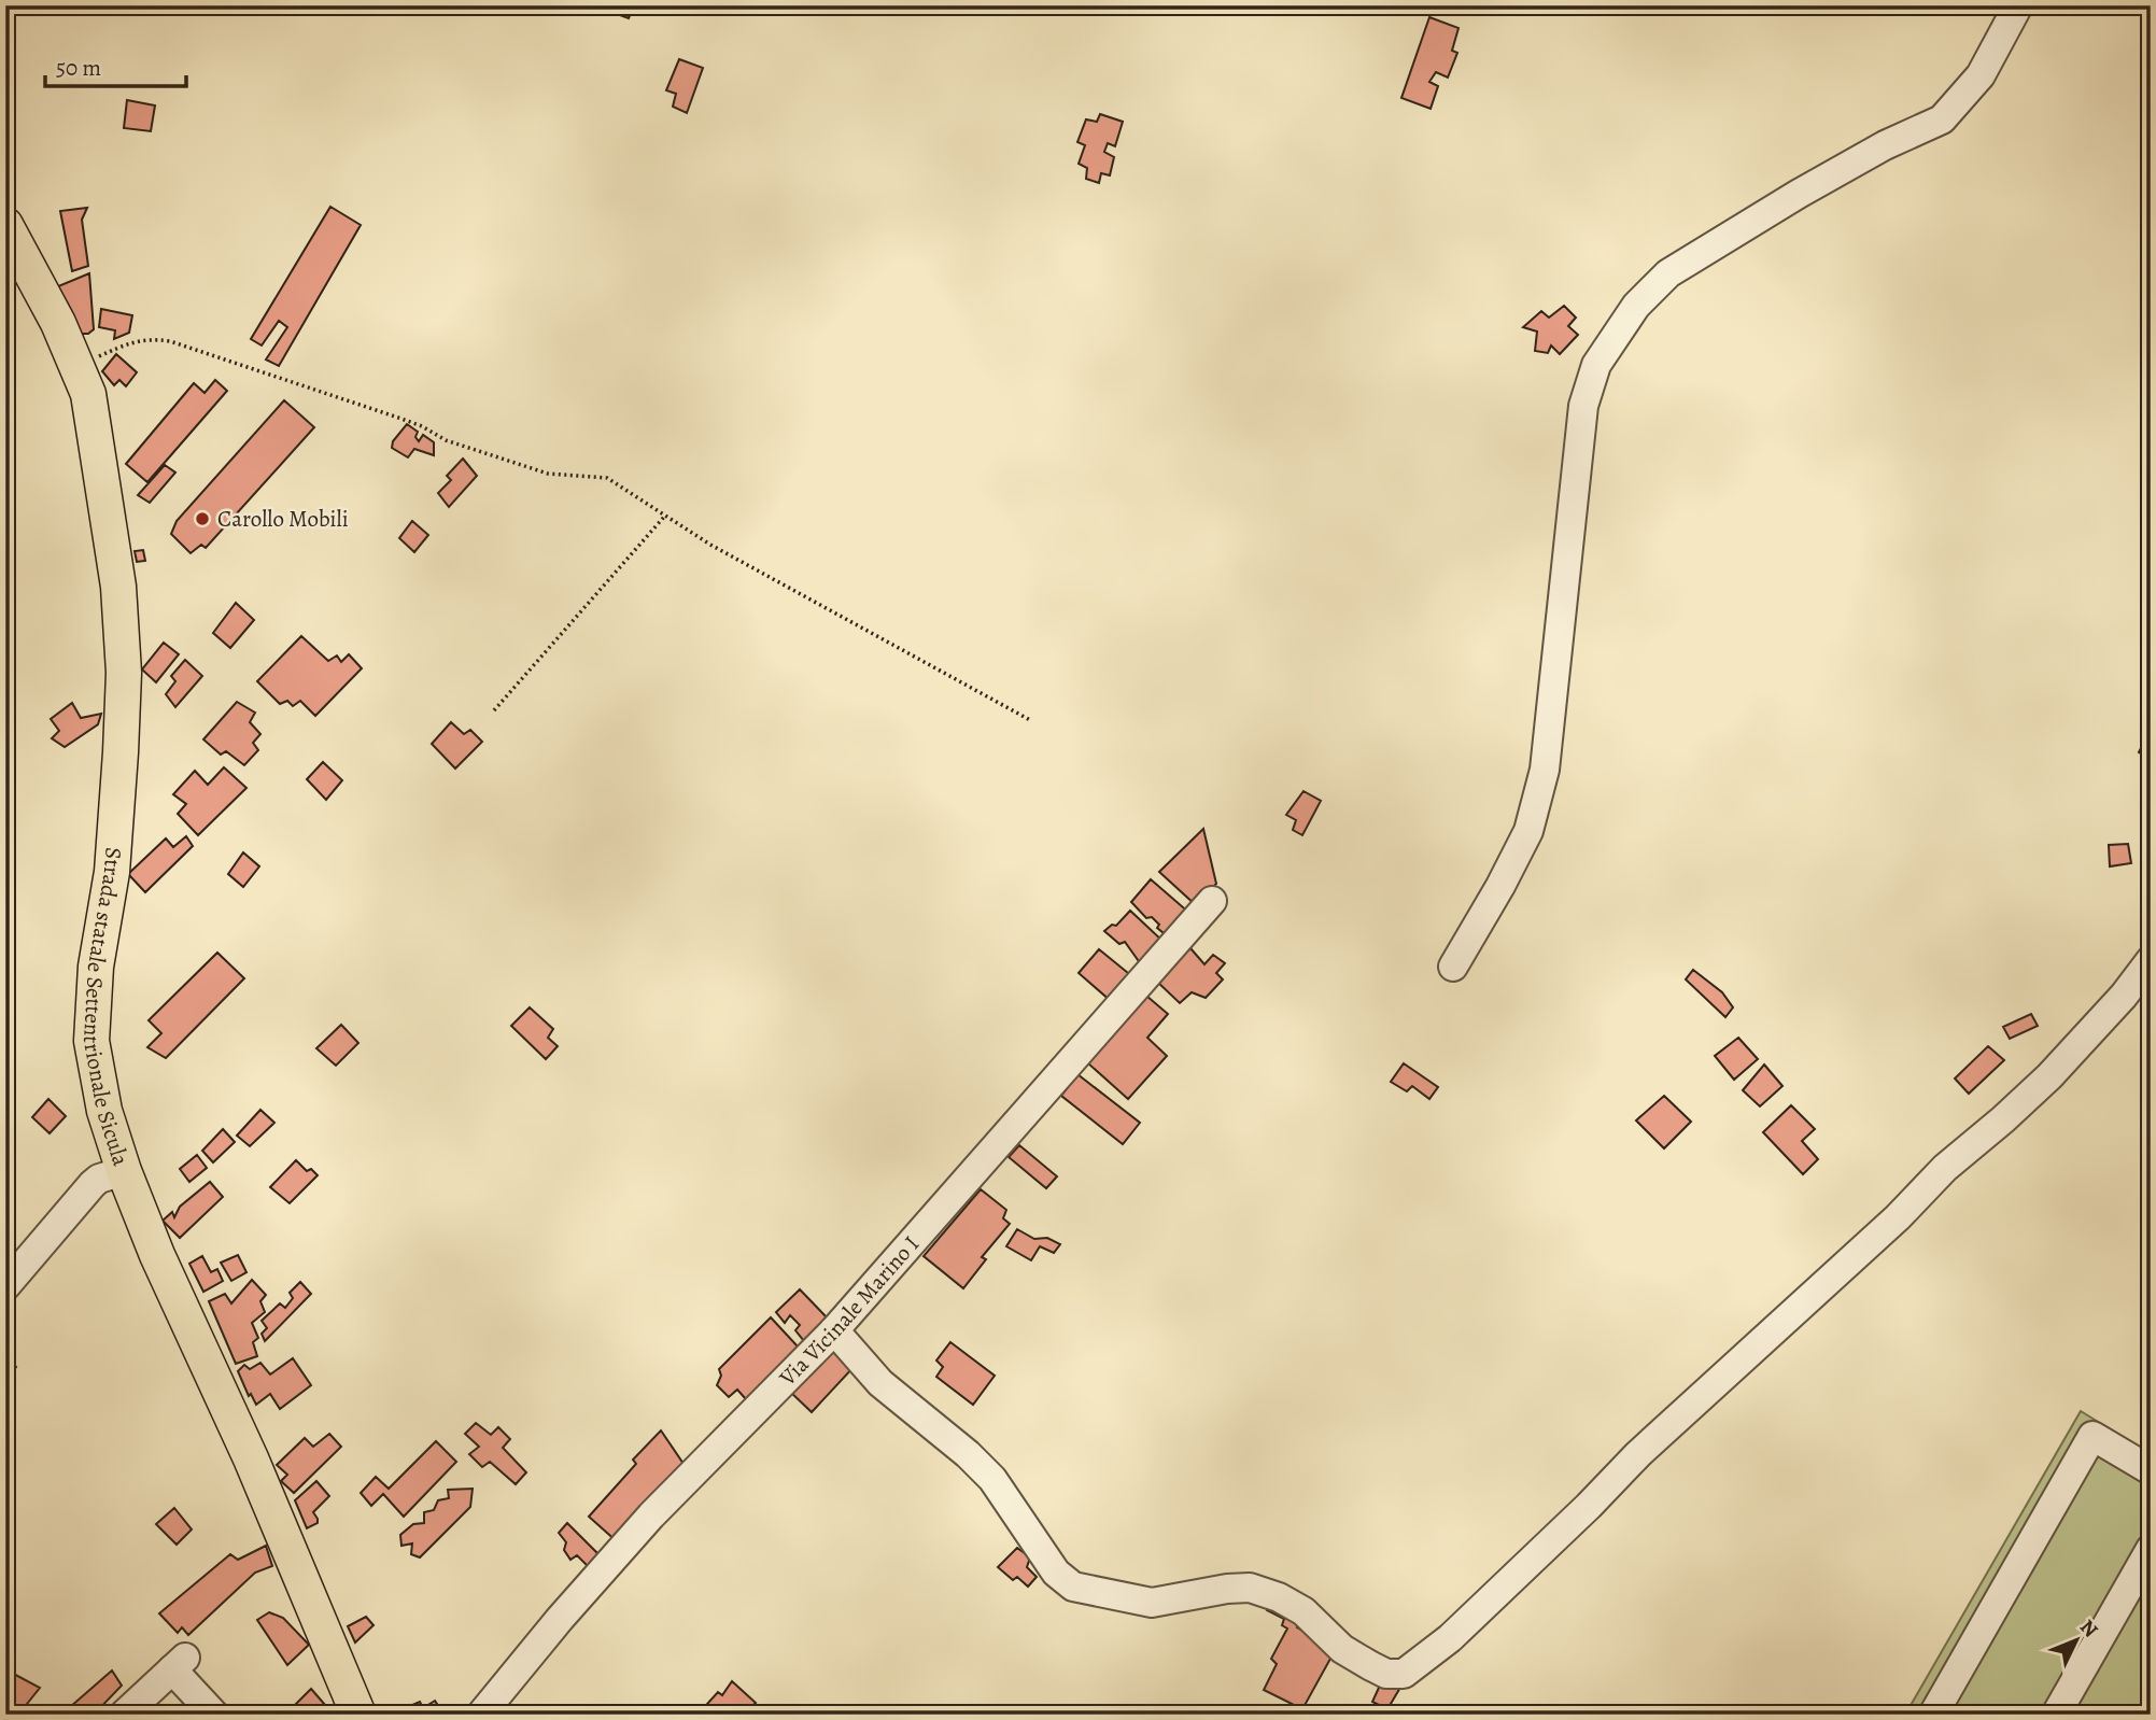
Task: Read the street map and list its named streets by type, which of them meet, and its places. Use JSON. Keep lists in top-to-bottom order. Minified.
{"streets":{"main road":["Strada statale Settentrionale Sicula"],"street":["Via Vicinale Marino I"]},"places":["Carollo Mobili"],"scale_bar":"50 m","north":"top right"}
